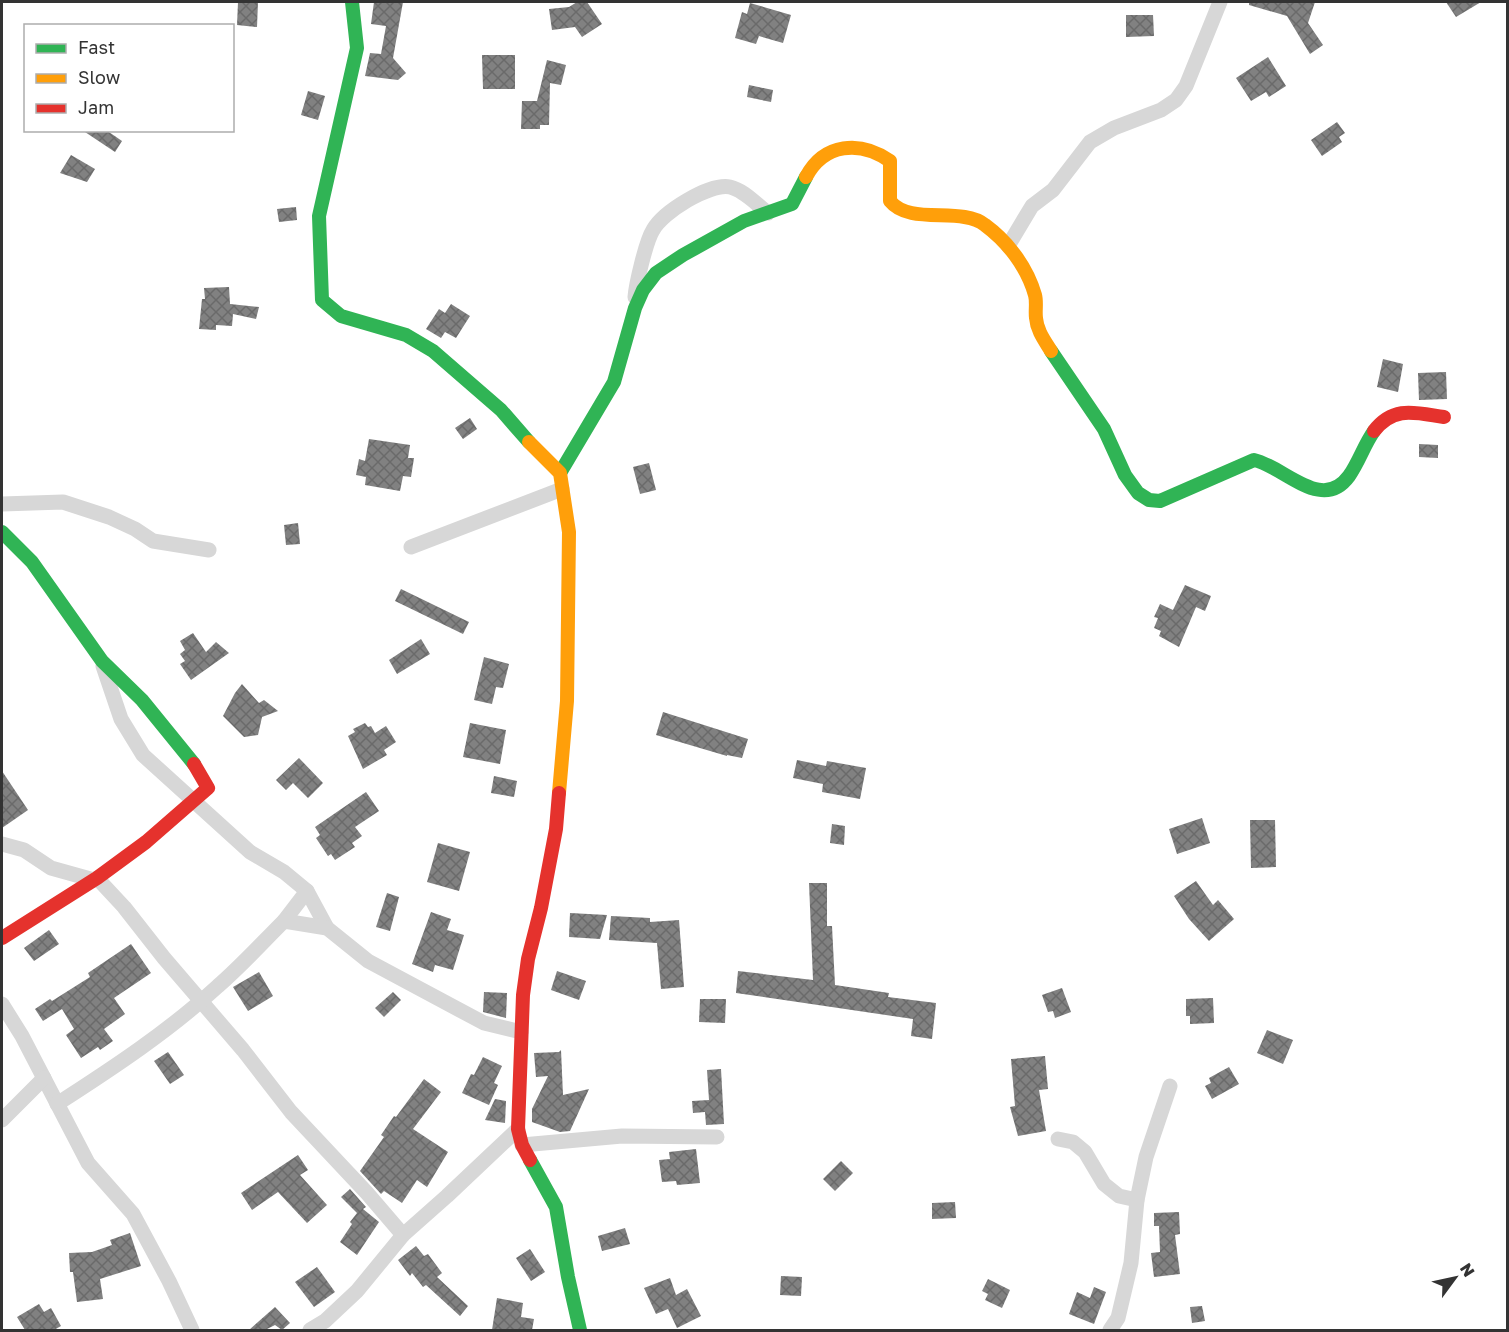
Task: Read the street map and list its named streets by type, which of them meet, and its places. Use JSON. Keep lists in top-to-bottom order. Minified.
{"legend":["Fast","Slow","Jam"],"north":"top right"}
